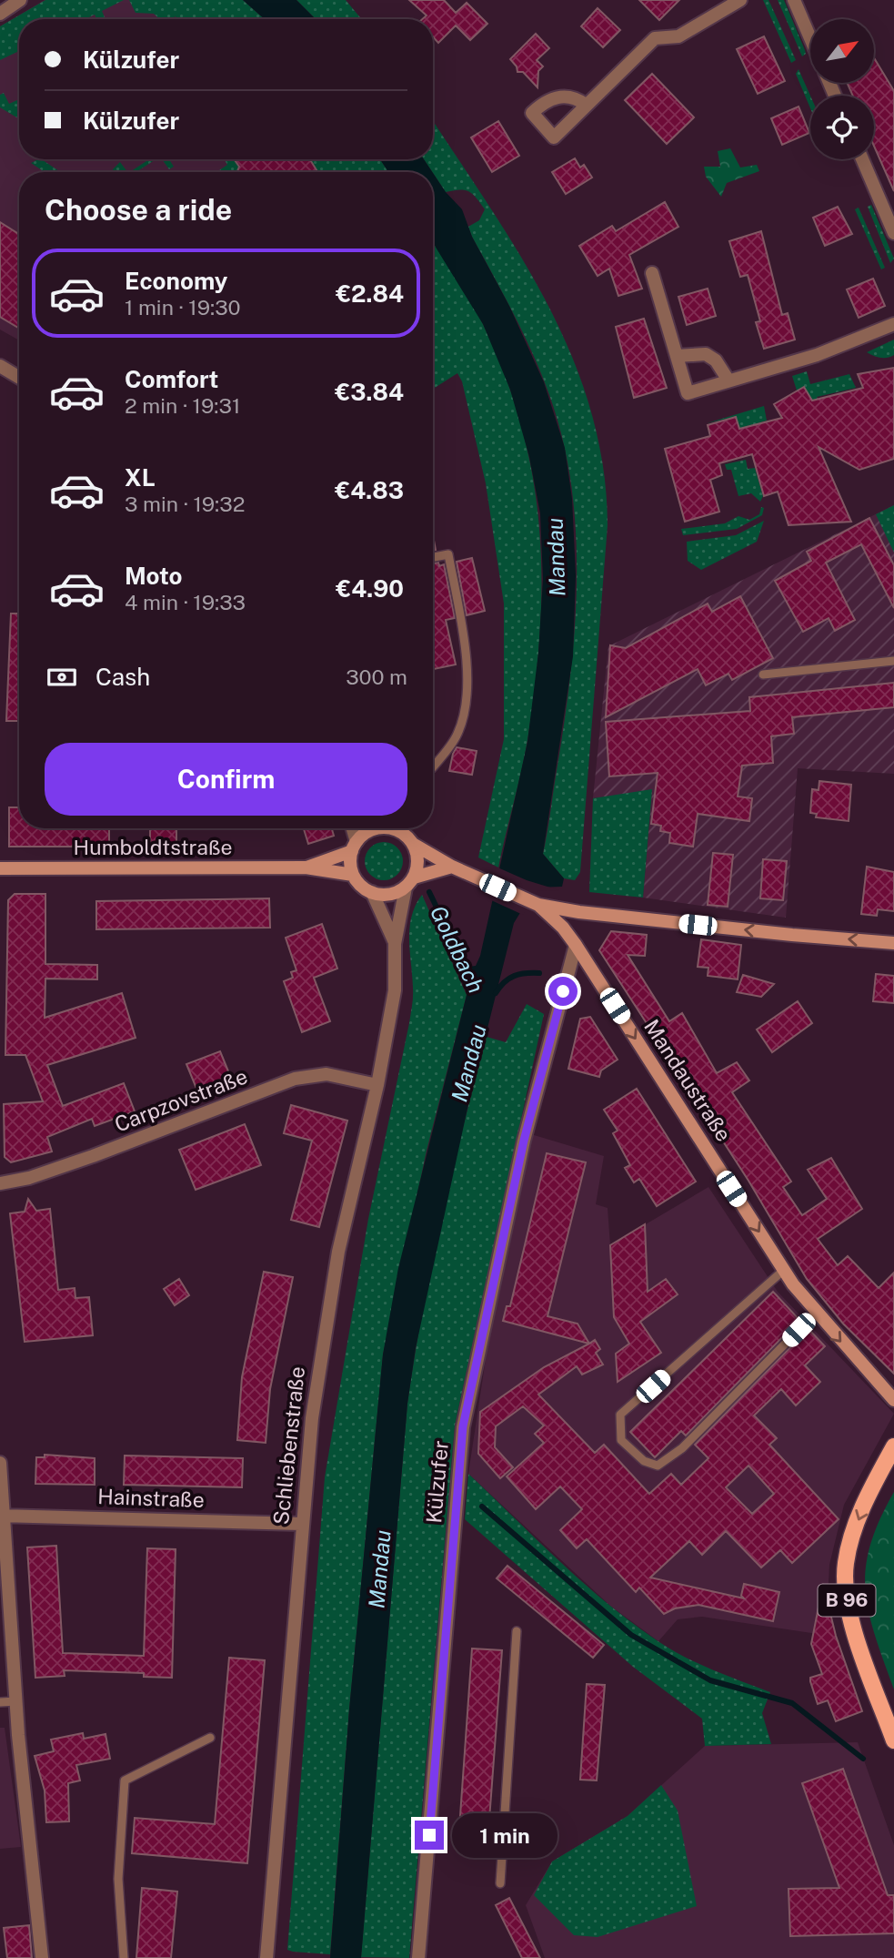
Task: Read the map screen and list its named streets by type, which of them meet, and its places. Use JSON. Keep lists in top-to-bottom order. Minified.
{"streets":{"main road":["Humboldtstraße","Mandaustraße","B 96"],"street":["Carpzovstraße","Schliebenstraße","Külzufer","Hainstraße"]},"crossings":[["Mandaustraße","Külzufer"],["Carpzovstraße","Schliebenstraße"],["Schliebenstraße","Hainstraße"]],"one_way":["Mandaustraße"],"water":["Mandau","Goldbach"],"north":"top right","page":{"banner":["Külzufer","Külzufer"],"heading":"Choose a ride","list":[{"name":"Economy","note":"1 min · 19:30","value":"€2.84"},{"name":"Comfort","note":"2 min · 19:31","value":"€3.84"},{"name":"XL","note":"3 min · 19:32","value":"€4.83"},{"name":"Moto","note":"4 min · 19:33","value":"€4.90"}],"pay":["Cash","300 m"],"buttons":"Confirm","bubble":"1 min"}}
